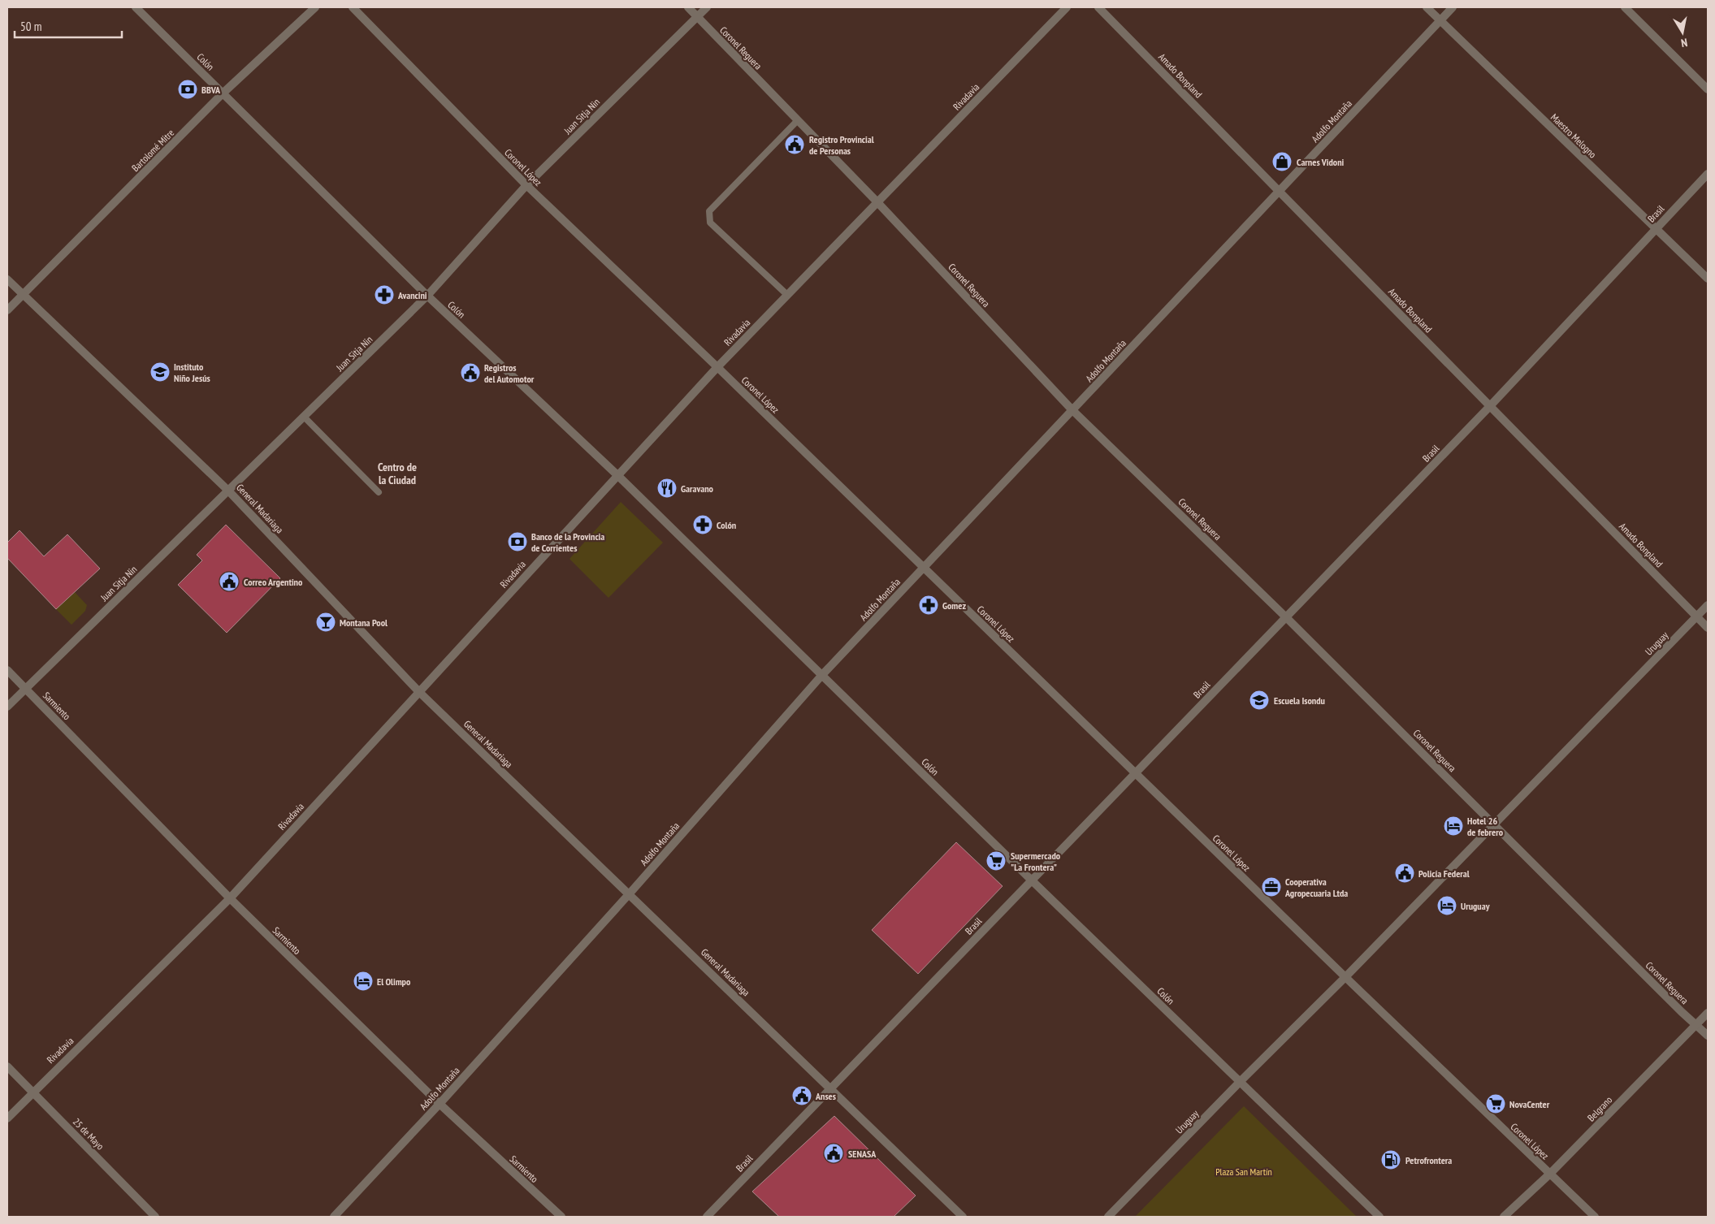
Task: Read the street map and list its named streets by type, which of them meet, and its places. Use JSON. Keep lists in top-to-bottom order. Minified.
{"streets":{"street":["Coronel Reguera","Colón","Amado Bonpland","Rivadavia","Juan Sitja Nin","Adolfo Montaña","Maestro Melogno","Bartolomé Mitre","Coronel López","Brasil","General Madariaga","Uruguay","Sarmiento","Belgrano","25 de Mayo"]},"crossings":[["Coronel Reguera","Rivadavia"],["Coronel Reguera","Juan Sitja Nin"],["Coronel Reguera","Adolfo Montaña"],["Coronel Reguera","Brasil"],["Coronel Reguera","Uruguay"],["Coronel Reguera","Belgrano"],["Colón","Rivadavia"],["Colón","Juan Sitja Nin"],["Colón","Adolfo Montaña"],["Colón","Bartolomé Mitre"],["Colón","Brasil"],["Colón","Uruguay"],["Amado Bonpland","Adolfo Montaña"],["Amado Bonpland","Brasil"],["Amado Bonpland","Uruguay"],["Rivadavia","Coronel López"],["Rivadavia","General Madariaga"],["Rivadavia","Sarmiento"],["Rivadavia","25 de Mayo"],["Juan Sitja Nin","Coronel López"],["Juan Sitja Nin","General Madariaga"],["Juan Sitja Nin","Sarmiento"],["Adolfo Montaña","Maestro Melogno"],["Adolfo Montaña","Coronel López"],["Adolfo Montaña","General Madariaga"],["Adolfo Montaña","Sarmiento"],["Maestro Melogno","Brasil"],["Bartolomé Mitre","General Madariaga"],["Coronel López","Brasil"],["Coronel López","Uruguay"],["Coronel López","Belgrano"],["Brasil","General Madariaga"]],"districts":["Centro de la Ciudad"],"parks":["Plaza San Martín"],"places":{"bank":["BBVA","Banco de la Provincia de Corrientes"],"public building":["Registro Provincial de Personas","Registros del Automotor","Correo Argentino","Policía Federal","Anses","SENASA"],"shop":["Carnes Vidoni"],"pharmacy":["Avancini","Colón","Gomez"],"school or university":["Instituto Niño Jesús","Escuela Isondu"],"restaurant":["Garavano"],"bar":["Montana Pool"],"hotel":["Hotel 26 de febrero","Uruguay","El Olimpo"],"supermarket":["Supermercado \"La Frontera\"","NovaCenter"],"office":["Cooperativa Agropecuaria Ltda"],"fuel station":["Petrofrontera"]},"scale_bar":"50 m","north":"bottom"}
